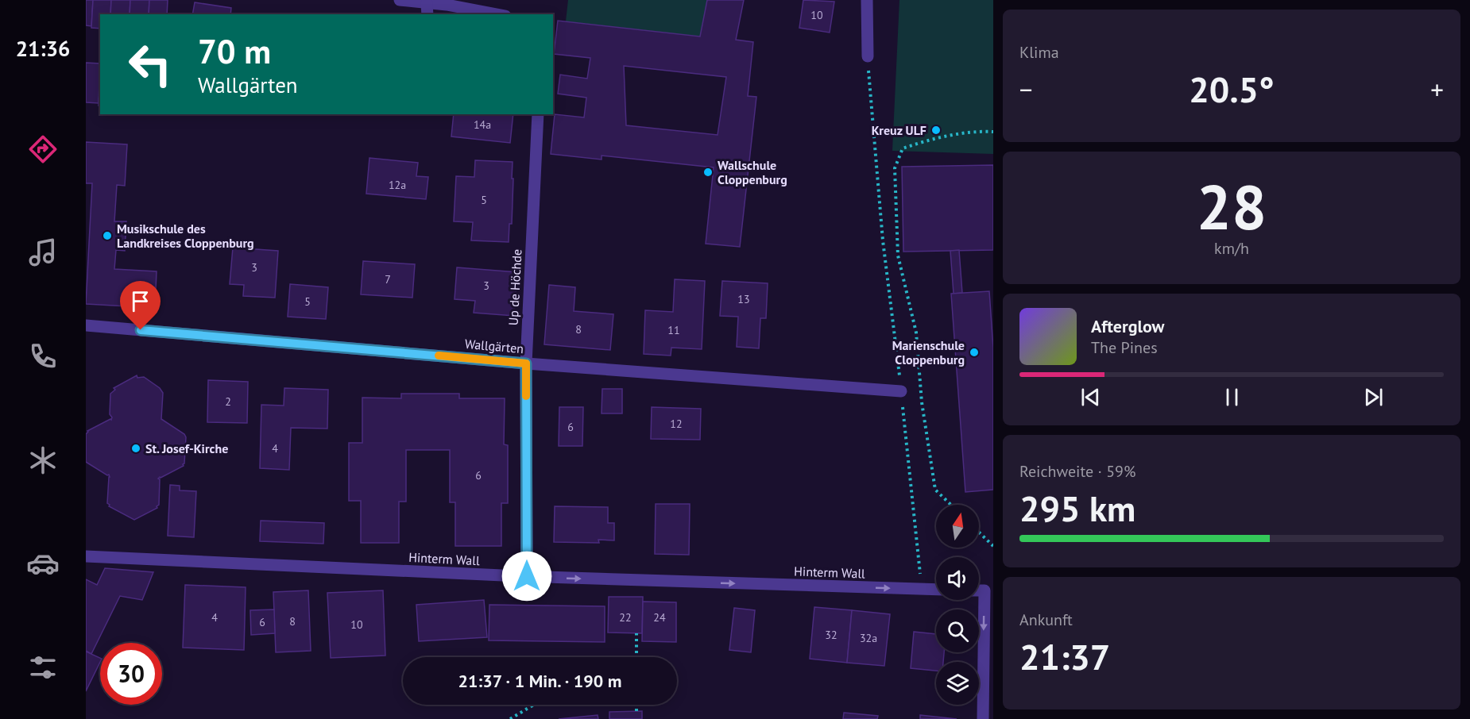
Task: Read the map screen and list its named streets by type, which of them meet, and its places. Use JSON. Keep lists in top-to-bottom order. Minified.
{"streets":{"street":["Up de Höchde","Wallgärten","Hinterm Wall"]},"crossings":[["Up de Höchde","Wallgärten"],["Up de Höchde","Hinterm Wall"]],"one_way":["Hinterm Wall"],"places":["Kreuz ULF","Wallschule Cloppenburg","Musikschule des Landkreises Cloppenburg","Marienschule Cloppenburg","St. Josef-Kirche"],"house_numbers":["10","14a","12a","5","3","7","3","13","5","8","11","2","12","6","4","6","4","22","24","8","6","10","32","32a"],"north":"top","page":{"tabs":"21:36","tile":["Klima",["28","km/h"],["Reichweite · 59%","295 km"],["Ankunft","21:37"]],"turn":["70 m","Wallgärten"],"heat":["−","20.5°","+"],"song":["Afterglow","The Pines"],"limit":"30","trip":"21:37 · 1 Min. · 190 m"}}
